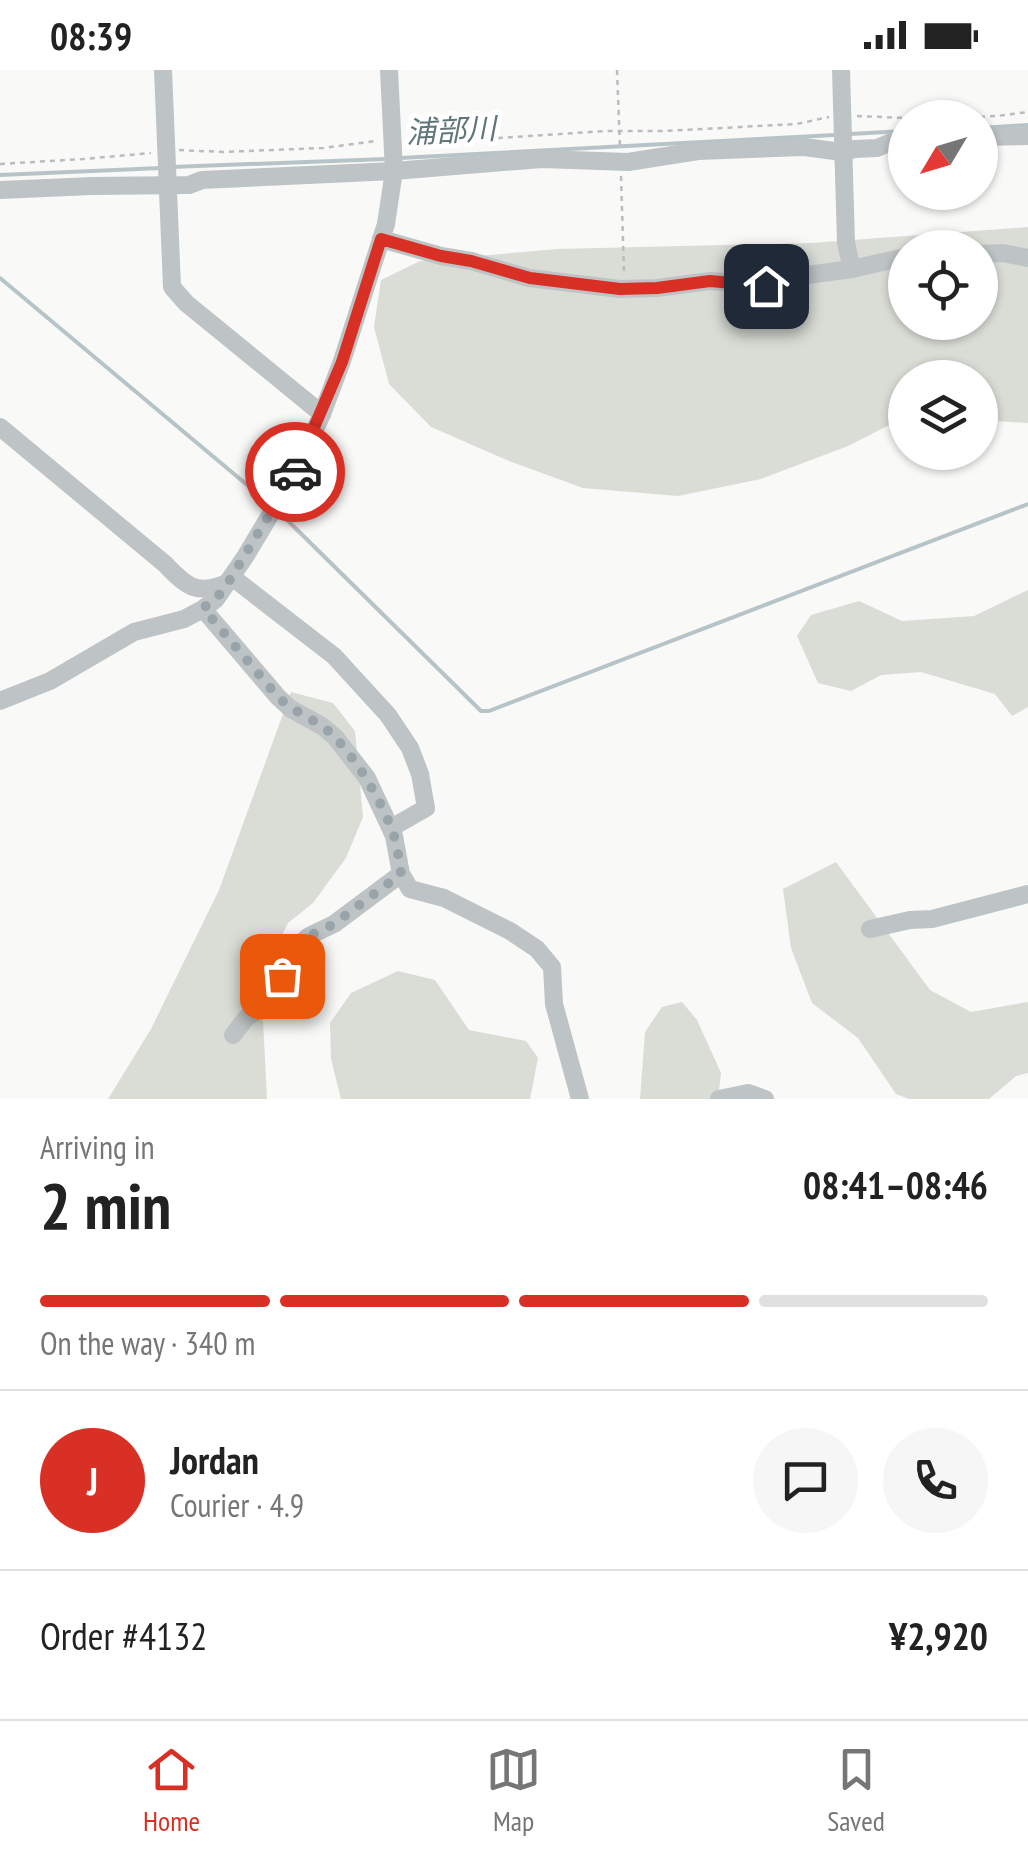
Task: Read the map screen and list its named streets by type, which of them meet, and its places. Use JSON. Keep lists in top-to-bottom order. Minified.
{"water":["浦部川"],"north":"bottom left","page":{"status":"08:39","heading":["2 min","Arriving in","08:41–08:46"],"panel":["Jordan","Courier · 4.9","Order #4132","¥2,920"],"bar":"On the way · 340 m","round":"J","tabs":["Home","Map","Saved"]}}
